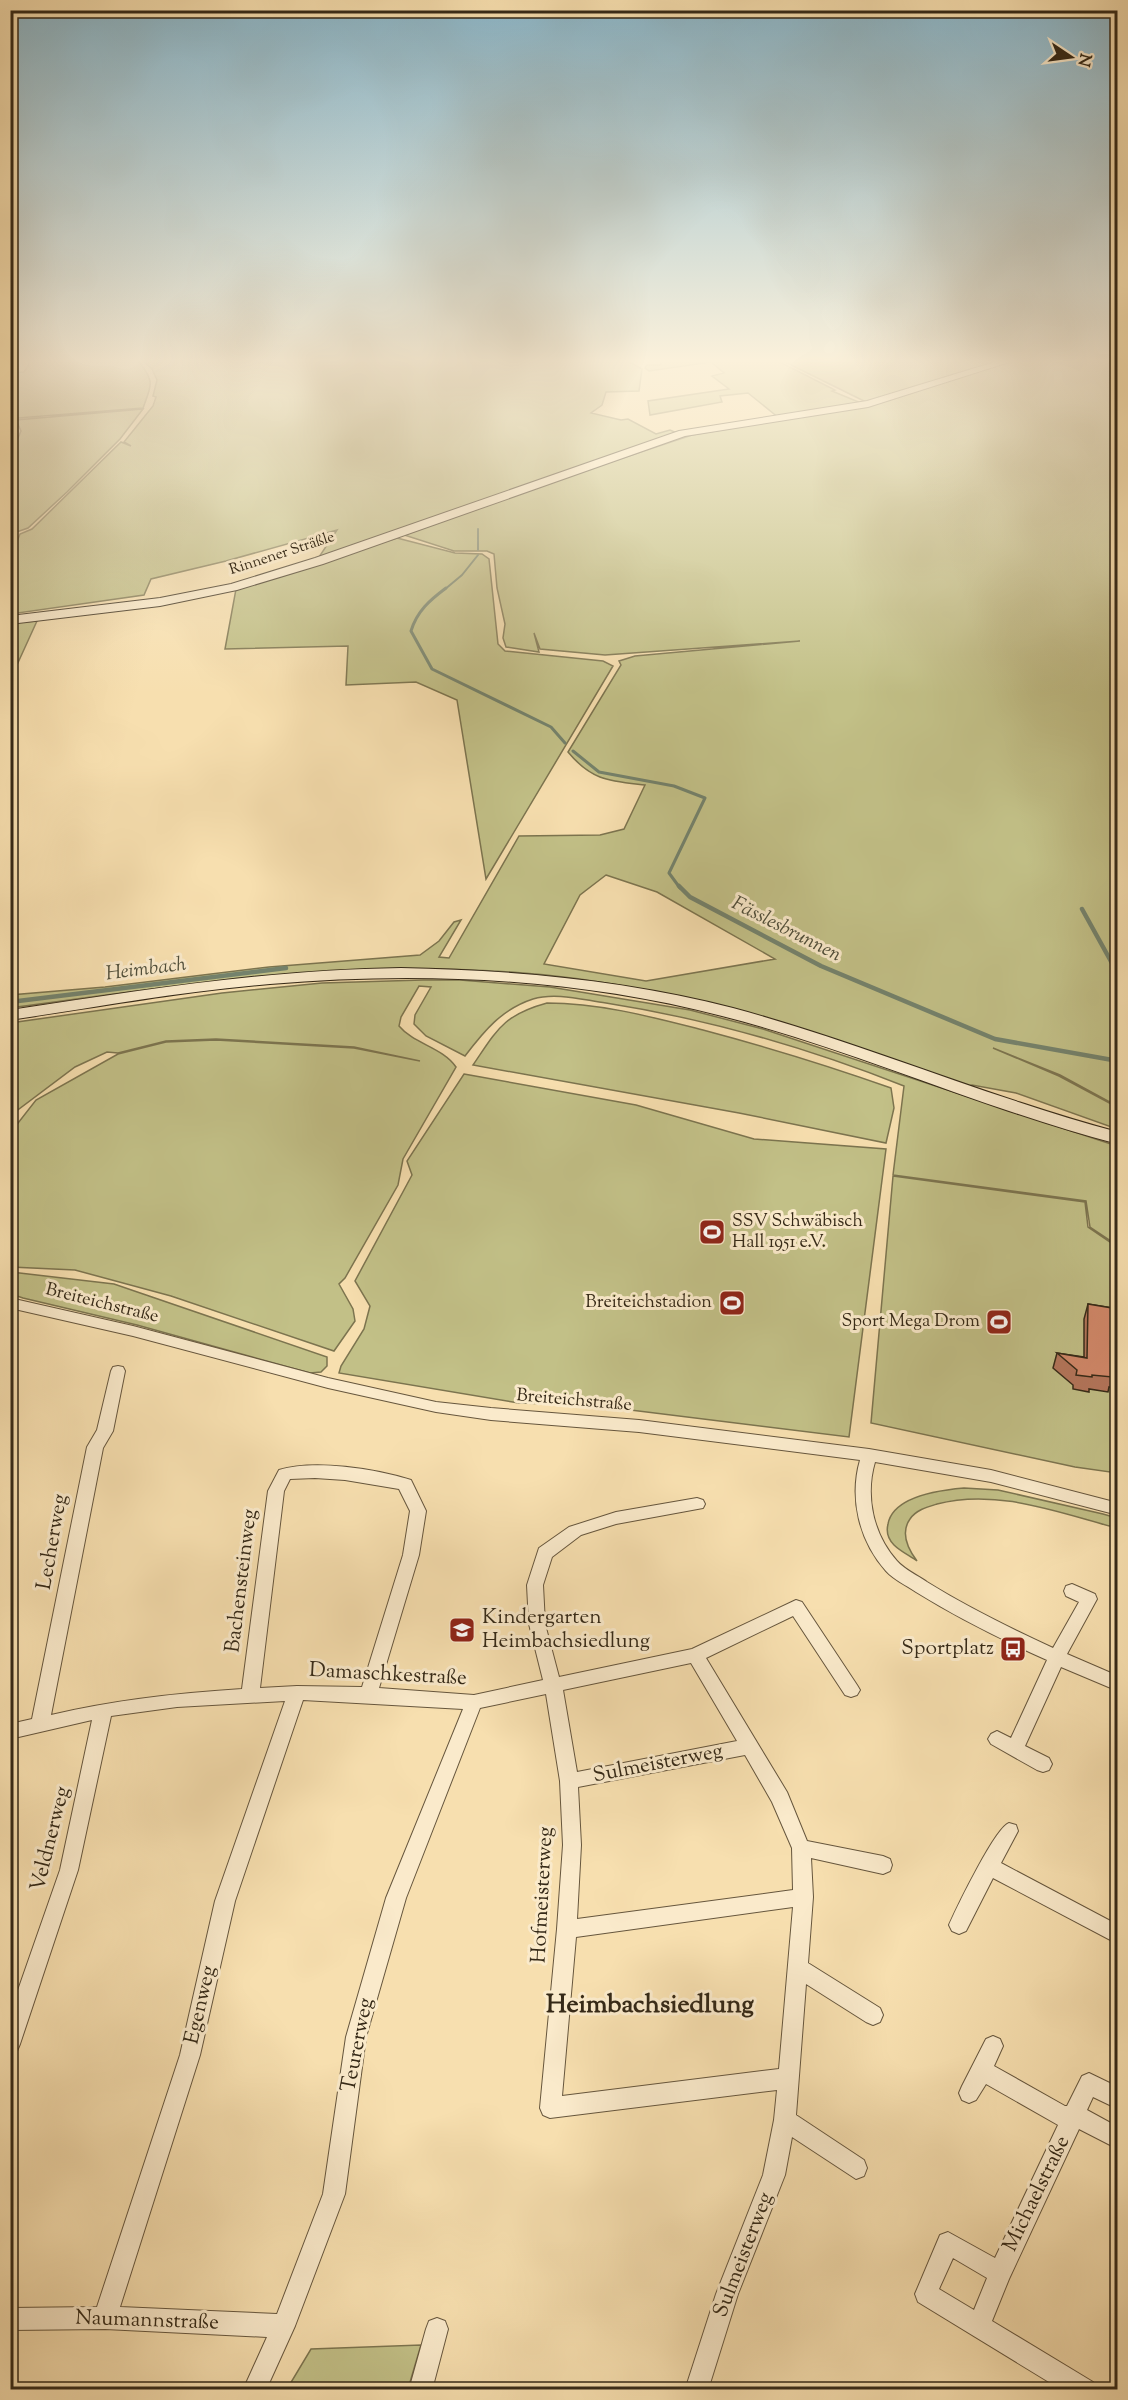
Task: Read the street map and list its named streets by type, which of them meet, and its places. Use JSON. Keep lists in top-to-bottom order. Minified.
{"streets":{"street":["Rinnener Sträßle","Breiteichstraße","Lecherweg","Bachensteinweg","Damaschkestraße","Sulmeisterweg","Veldnerweg","Hofmeisterweg","Egenweg","Teurerweg","Michaelstraße","Naumannstraße"]},"crossings":[["Lecherweg","Damaschkestraße"],["Bachensteinweg","Damaschkestraße"],["Damaschkestraße","Sulmeisterweg"],["Damaschkestraße","Veldnerweg"],["Damaschkestraße","Hofmeisterweg"],["Damaschkestraße","Egenweg"],["Damaschkestraße","Teurerweg"],["Sulmeisterweg","Hofmeisterweg"],["Egenweg","Naumannstraße"],["Teurerweg","Naumannstraße"]],"districts":["Heimbachsiedlung"],"water":["Fässlesbrunnen","Heimbach"],"places":{"sports":["SSV Schwäbisch Hall 1951 e.V.","Breiteichstadion","Sport Mega Drom"],"school or university":["Kindergarten Heimbachsiedlung"],"bus stop":["Sportplatz"]},"north":"right"}
